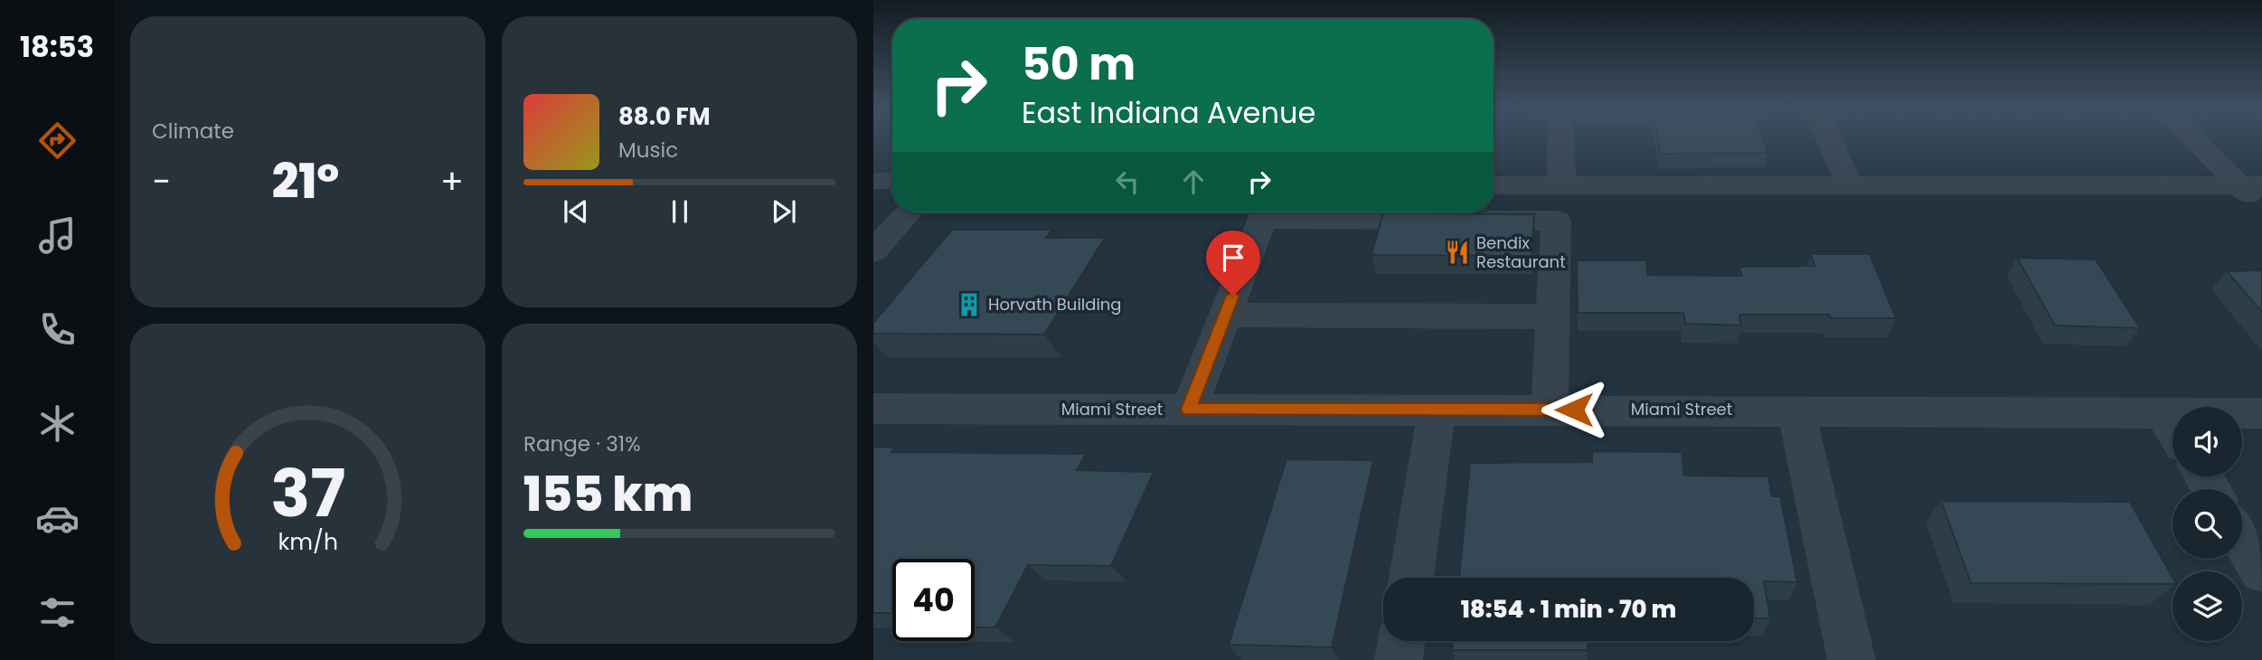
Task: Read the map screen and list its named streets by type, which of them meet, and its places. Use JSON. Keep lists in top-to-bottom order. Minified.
{"streets":{"street":["Miami Street"]},"places":{"restaurant":["Bendix Restaurant"],"building":["Horvath Building"]},"page":{"tabs":"18:53","tile":["Climate",["Range · 31%","155 km"]],"turn":["50 m","East Indiana Avenue"],"song":["88.0 FM","Music"],"heat":["−","21°","+"],"limit":"40","trip":"18:54 · 1 min · 70 m","gauge":["37","km/h"]}}
